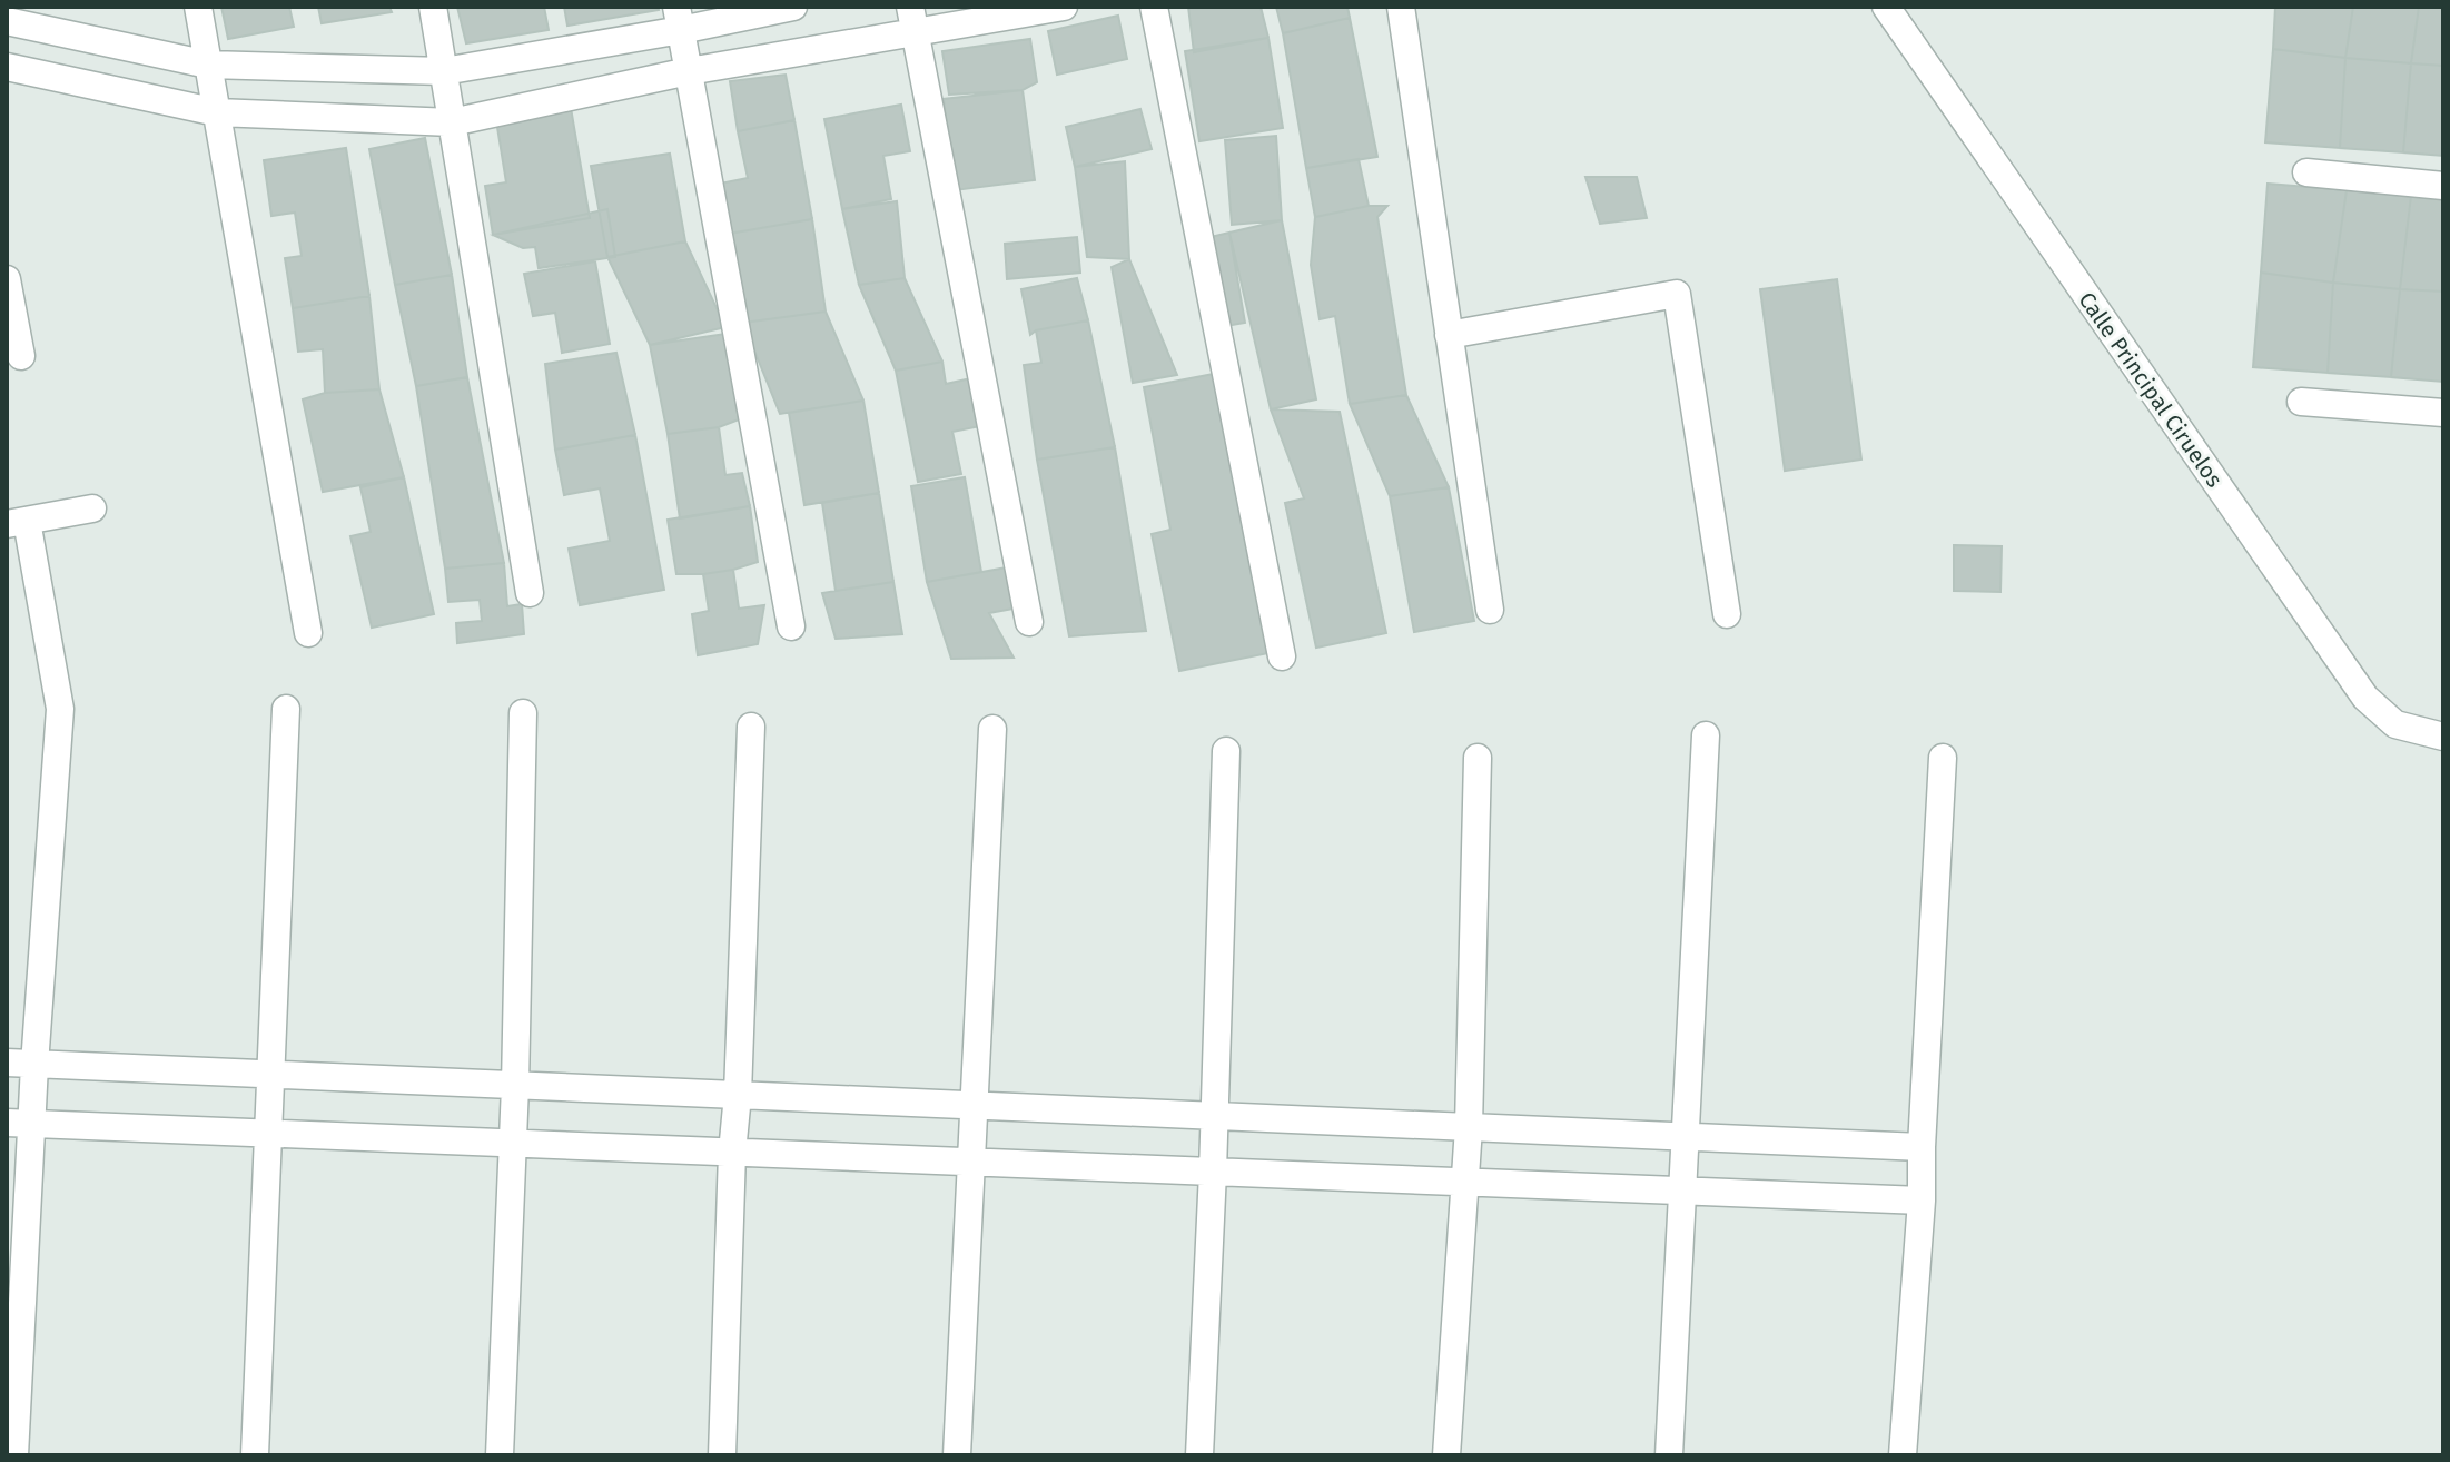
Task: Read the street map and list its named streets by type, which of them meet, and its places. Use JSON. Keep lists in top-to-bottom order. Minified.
{"streets":{"street":["Calle Principal Ciruelos"]}}
